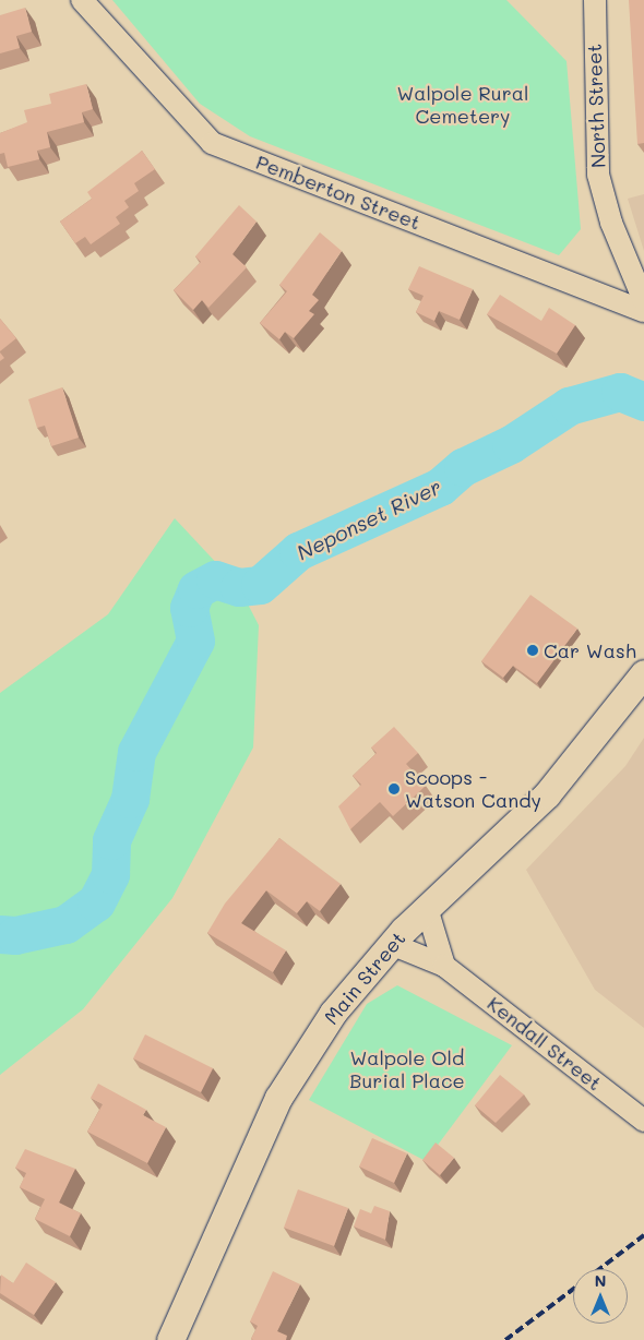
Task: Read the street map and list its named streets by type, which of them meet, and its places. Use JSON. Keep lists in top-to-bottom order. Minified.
{"streets":{"main road":["Main Street"],"street":["North Street","Pemberton Street","Kendall Street"]},"crossings":[["Main Street","Kendall Street"]],"water":["Neponset River"],"parks":["Walpole Rural Cemetery","Walpole Old Burial Place"],"places":["Car Wash","Scoops - Watson Candy"],"north":"top"}
